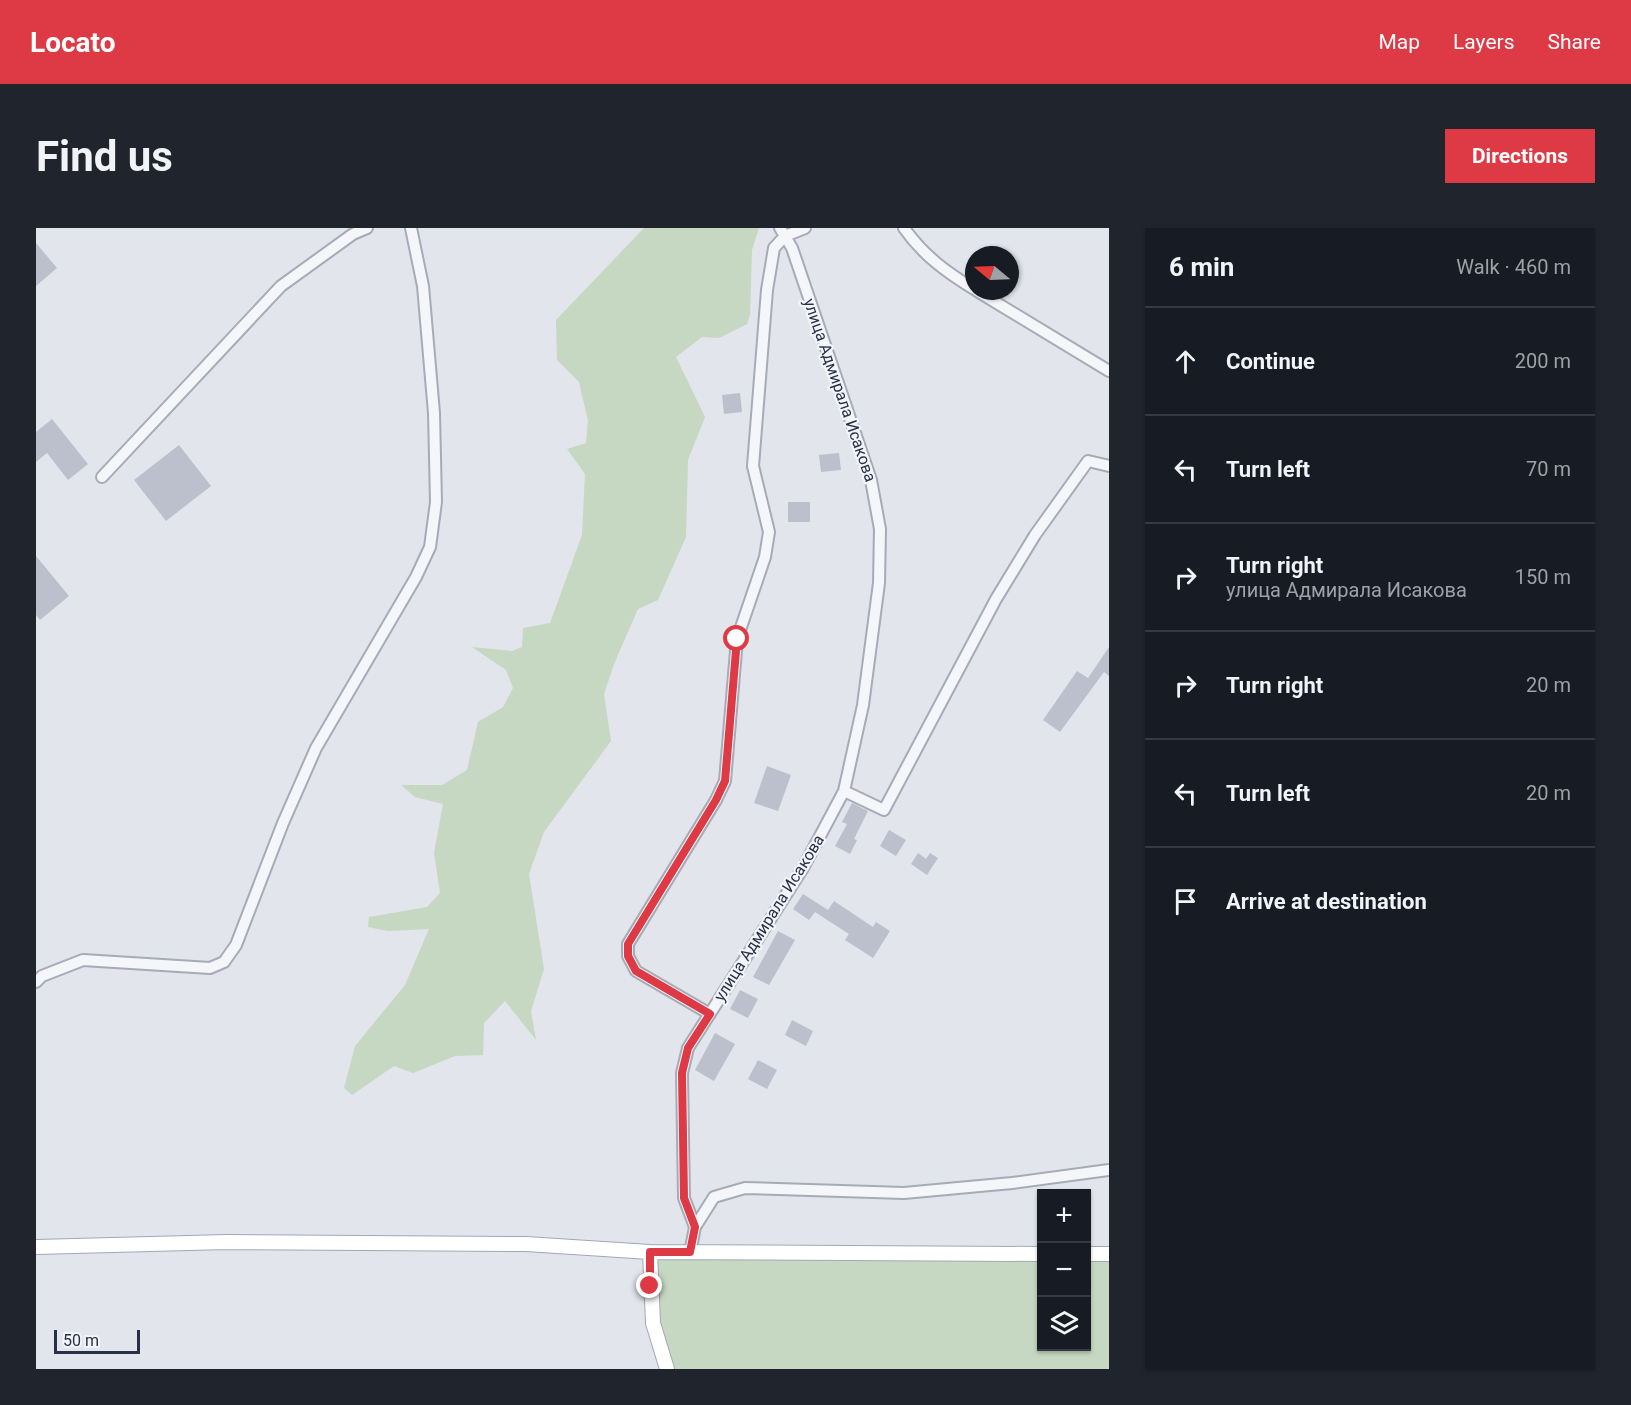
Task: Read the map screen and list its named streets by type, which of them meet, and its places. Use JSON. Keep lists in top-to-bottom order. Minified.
{"streets":{"street":["улица Адмирала Исакова"]},"scale_bar":"50 m","north":"left","page":{"header":"Locato","nav":["Map","Layers","Share"],"buttons":"Directions","title":"Find us","heading":["6 min","Walk · 460 m"],"list":[["Continue","200 m"],["Turn left","70 m"],["Turn right","улица Адмирала Исакова","150 m"],["Turn right","20 m"],["Turn left","20 m"],"Arrive at destination"],"map_buttons":["+","−"],"scale":"50 m"}}
